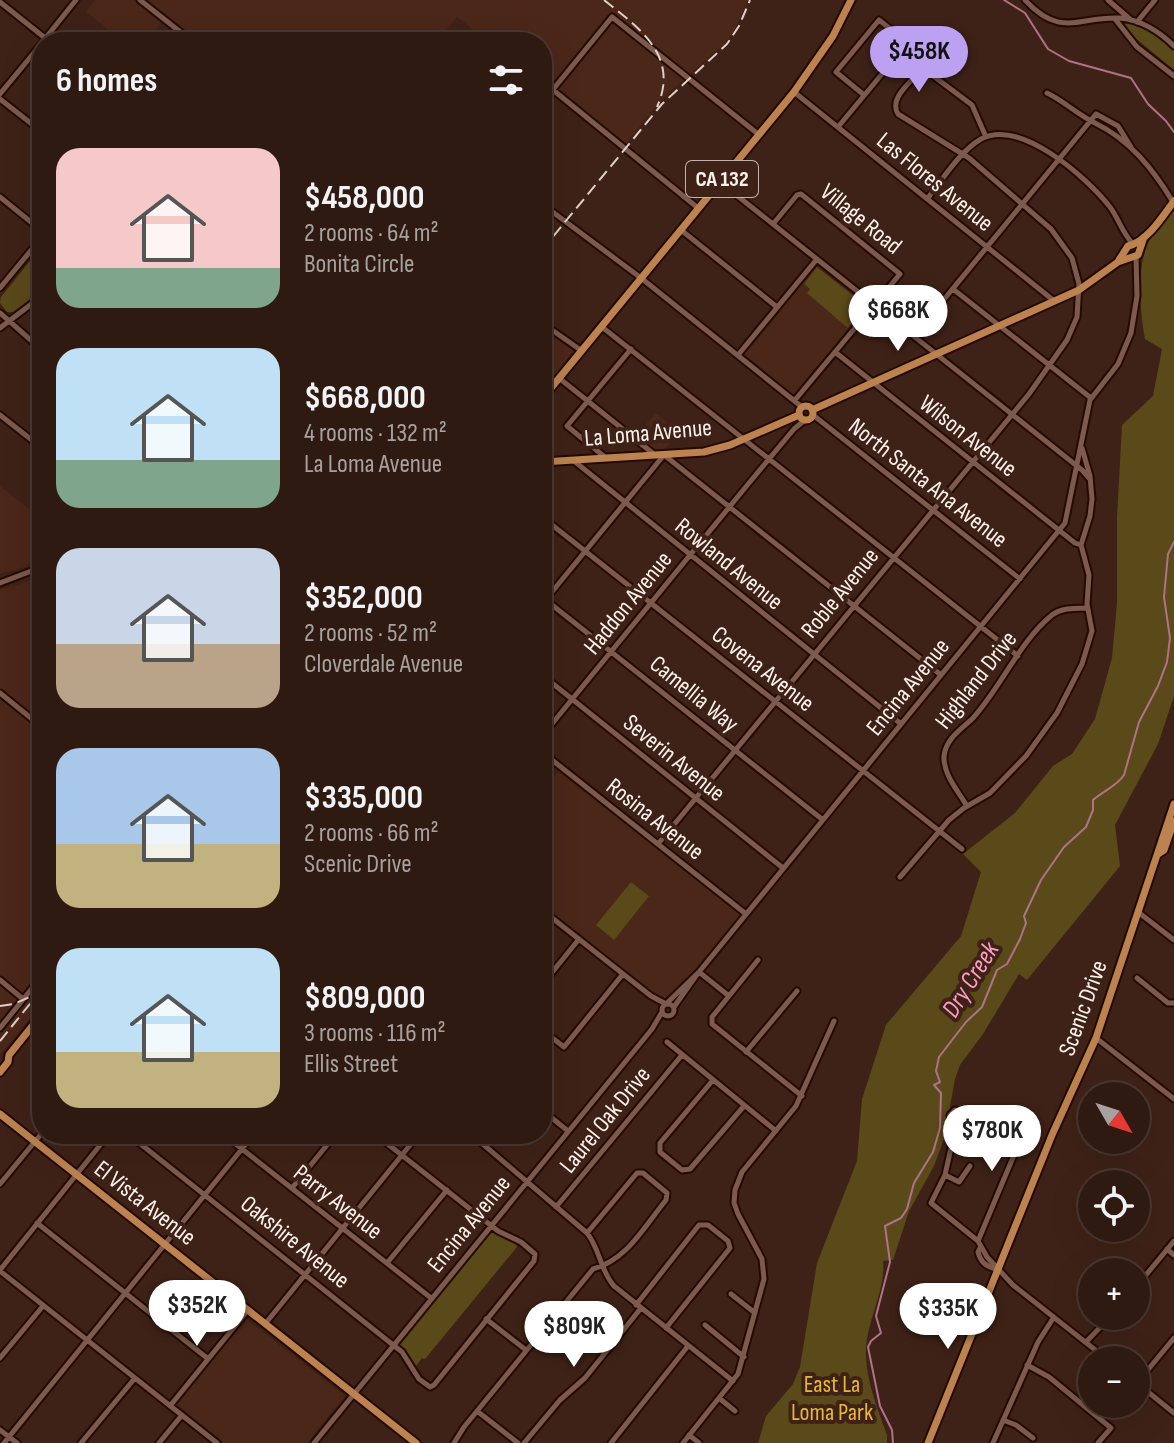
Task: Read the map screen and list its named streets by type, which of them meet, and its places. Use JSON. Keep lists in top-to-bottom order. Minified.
{"streets":{"main road":["CA 132","La Loma Avenue","Scenic Drive","El Vista Avenue"],"street":["Las Flores Avenue","Village Road","Wilson Avenue","North Santa Ana Avenue","Rowland Avenue","Roble Avenue","Haddon Avenue","Covena Avenue","Highland Drive","Encina Avenue","Camellia Way","Severin Avenue","Rosina Avenue","Laurel Oak Drive","Parry Avenue","Oakshire Avenue"]},"crossings":[["CA 132","Las Flores Avenue"],["CA 132","North Santa Ana Avenue"],["Las Flores Avenue","La Loma Avenue"],["La Loma Avenue","Wilson Avenue"],["La Loma Avenue","North Santa Ana Avenue"],["La Loma Avenue","Rowland Avenue"],["La Loma Avenue","Roble Avenue"],["La Loma Avenue","Haddon Avenue"],["Wilson Avenue","Roble Avenue"],["Wilson Avenue","Encina Avenue"],["North Santa Ana Avenue","Roble Avenue"],["North Santa Ana Avenue","Haddon Avenue"],["North Santa Ana Avenue","Encina Avenue"],["Rowland Avenue","Roble Avenue"],["Rowland Avenue","Haddon Avenue"],["Rowland Avenue","Encina Avenue"],["Roble Avenue","Covena Avenue"],["Roble Avenue","Camellia Way"],["Roble Avenue","Severin Avenue"],["Roble Avenue","Rosina Avenue"],["Haddon Avenue","Covena Avenue"],["Haddon Avenue","Camellia Way"],["Haddon Avenue","Severin Avenue"],["Covena Avenue","Encina Avenue"],["Encina Avenue","Camellia Way"],["Encina Avenue","Severin Avenue"],["Encina Avenue","Rosina Avenue"],["Encina Avenue","Parry Avenue"],["Encina Avenue","El Vista Avenue"],["Encina Avenue","Oakshire Avenue"]],"water":["Dry Creek"],"parks":["East La Loma Park"],"north":"bottom right","page":{"price":["$458K","$668K","$780K","$352K","$335K","$809K"],"heading":"6 homes","list":[{"name":"$458,000","note":"2 rooms · 64 m² · Bonita Circle"},{"name":"$668,000","note":"4 rooms · 132 m² · La Loma Avenue"},{"name":"$352,000","note":"2 rooms · 52 m² · Cloverdale Avenue"},{"name":"$335,000","note":"2 rooms · 66 m² · Scenic Drive"},{"name":"$809,000","note":"3 rooms · 116 m² · Ellis Street"}],"map_buttons":["+","−"]}}
